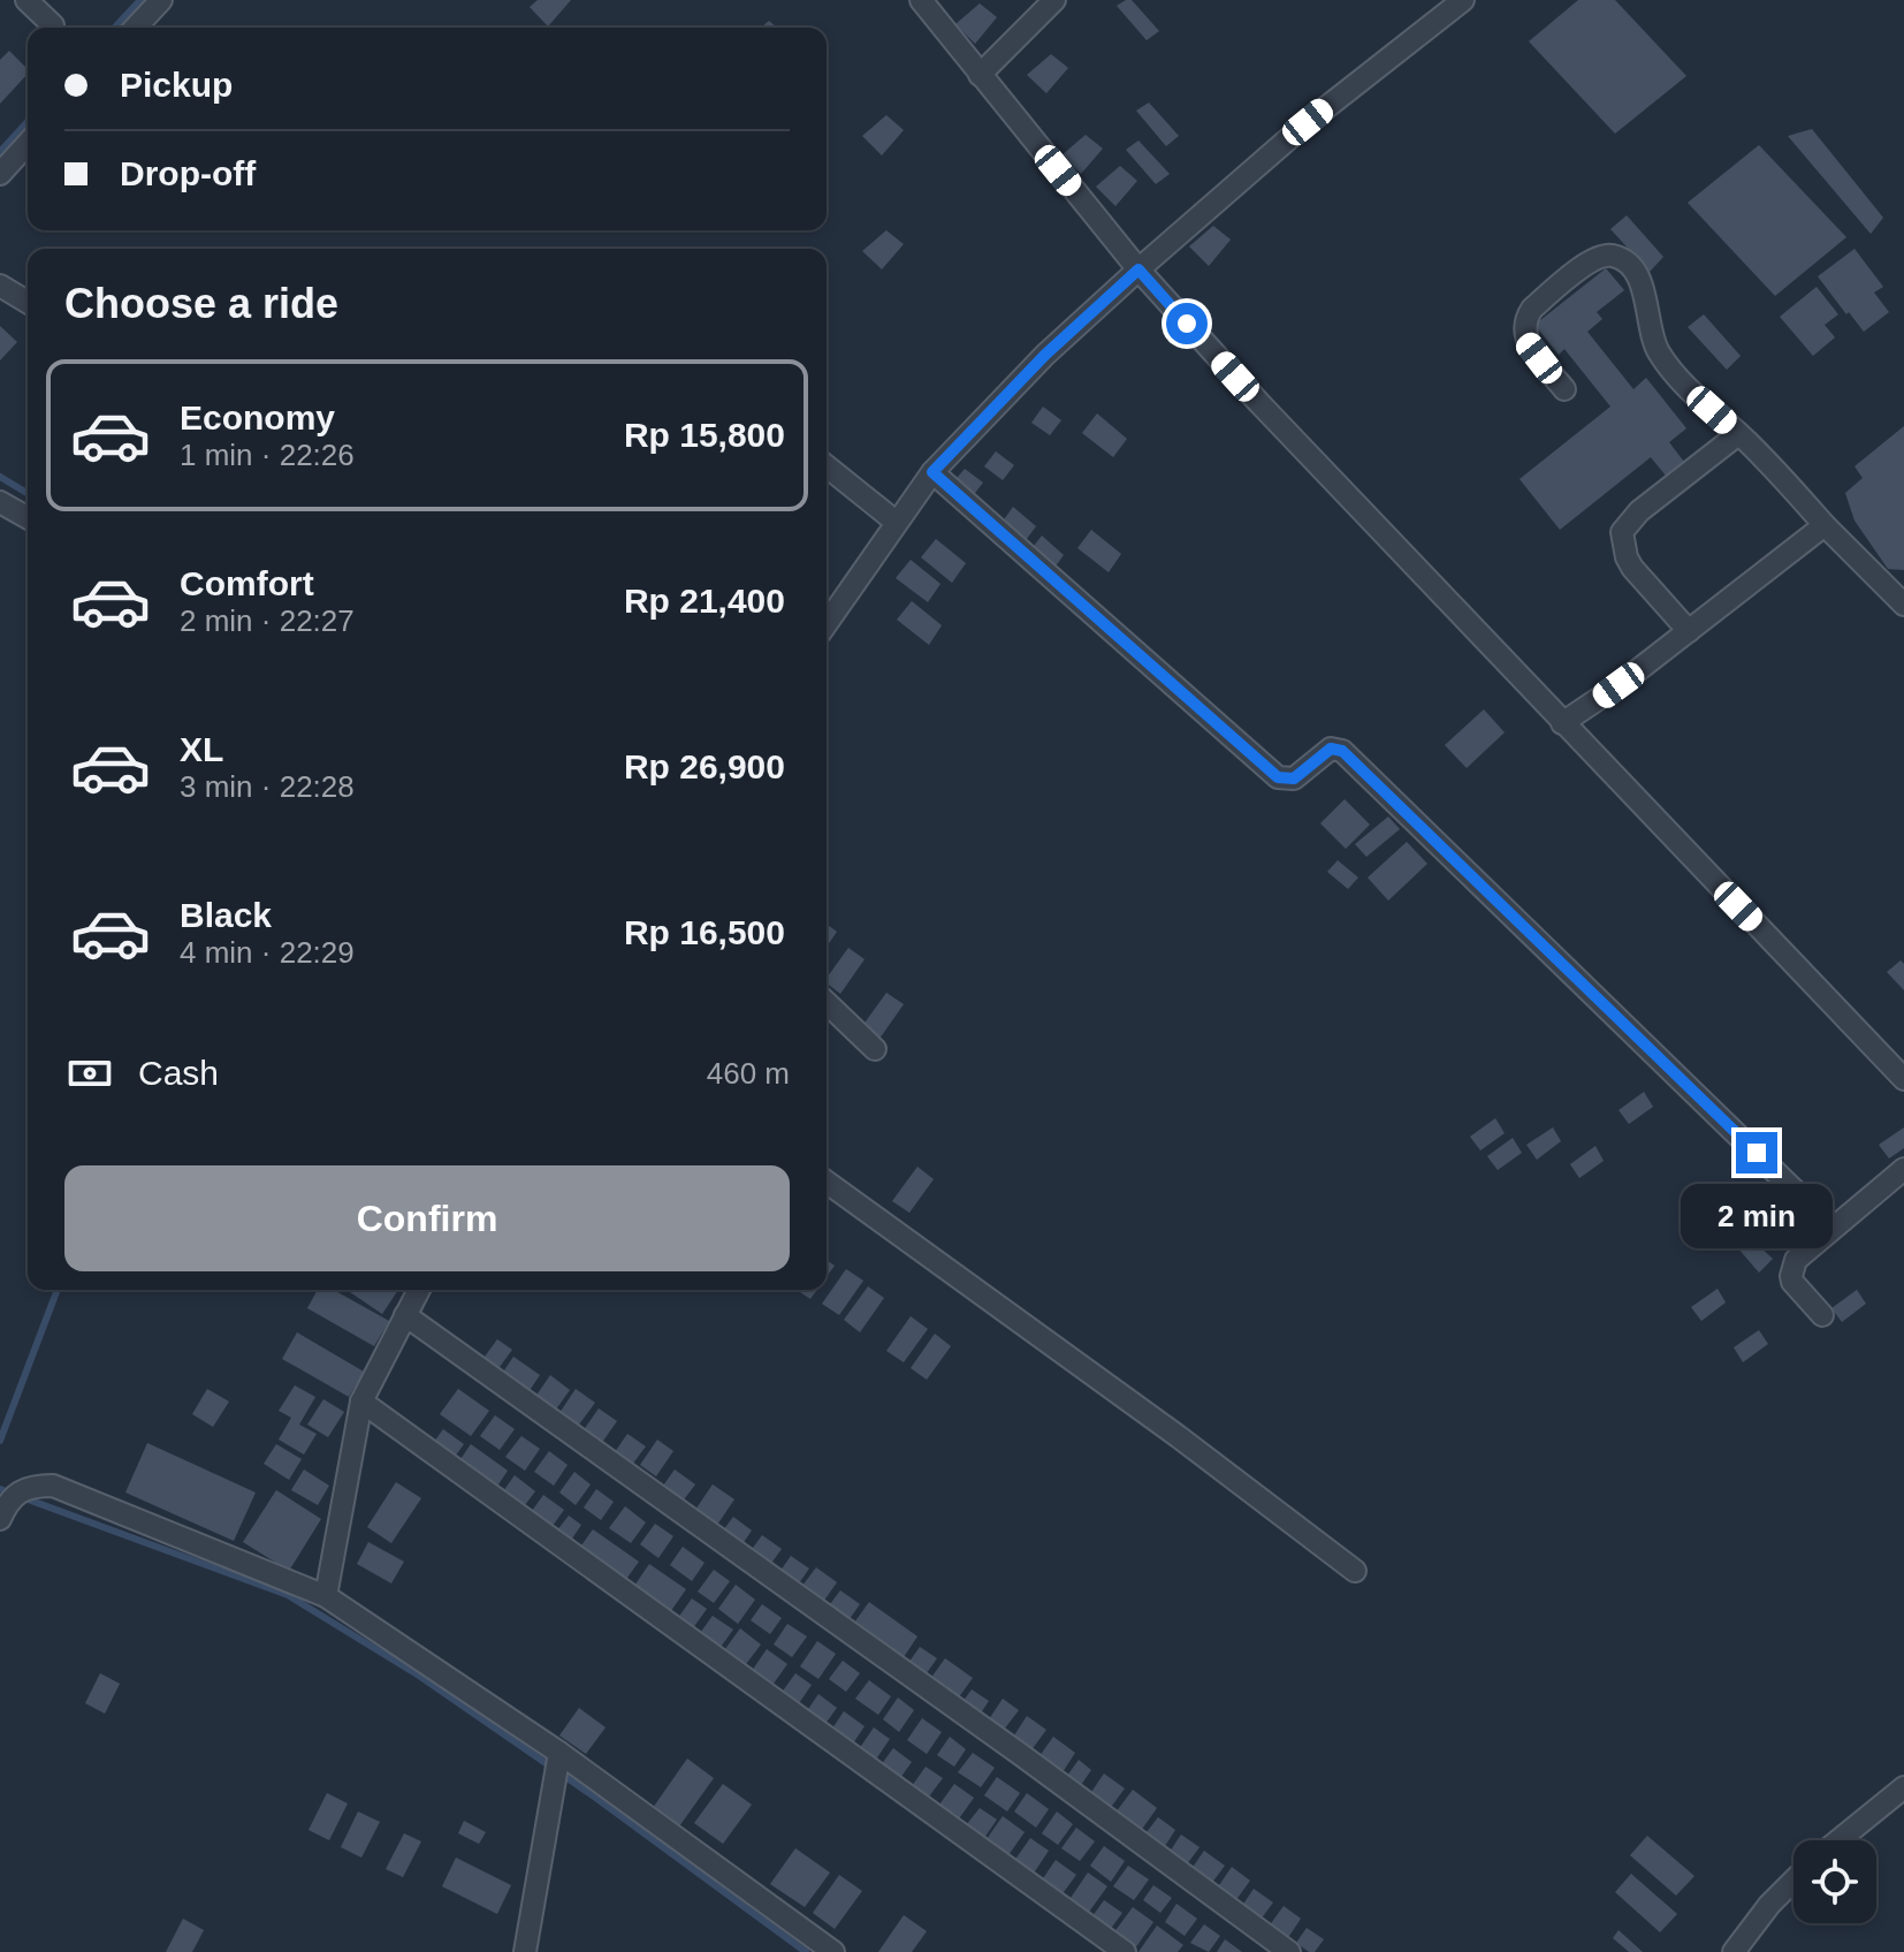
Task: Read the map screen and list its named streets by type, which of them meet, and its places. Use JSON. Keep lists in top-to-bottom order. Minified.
{"page":{"banner":["Pickup","Drop-off"],"heading":"Choose a ride","list":[{"name":"Economy","note":"1 min · 22:26","value":"Rp 15,800"},{"name":"Comfort","note":"2 min · 22:27","value":"Rp 21,400"},{"name":"XL","note":"3 min · 22:28","value":"Rp 26,900"},{"name":"Black","note":"4 min · 22:29","value":"Rp 16,500"}],"pay":["Cash","460 m"],"buttons":"Confirm","bubble":"2 min"}}
